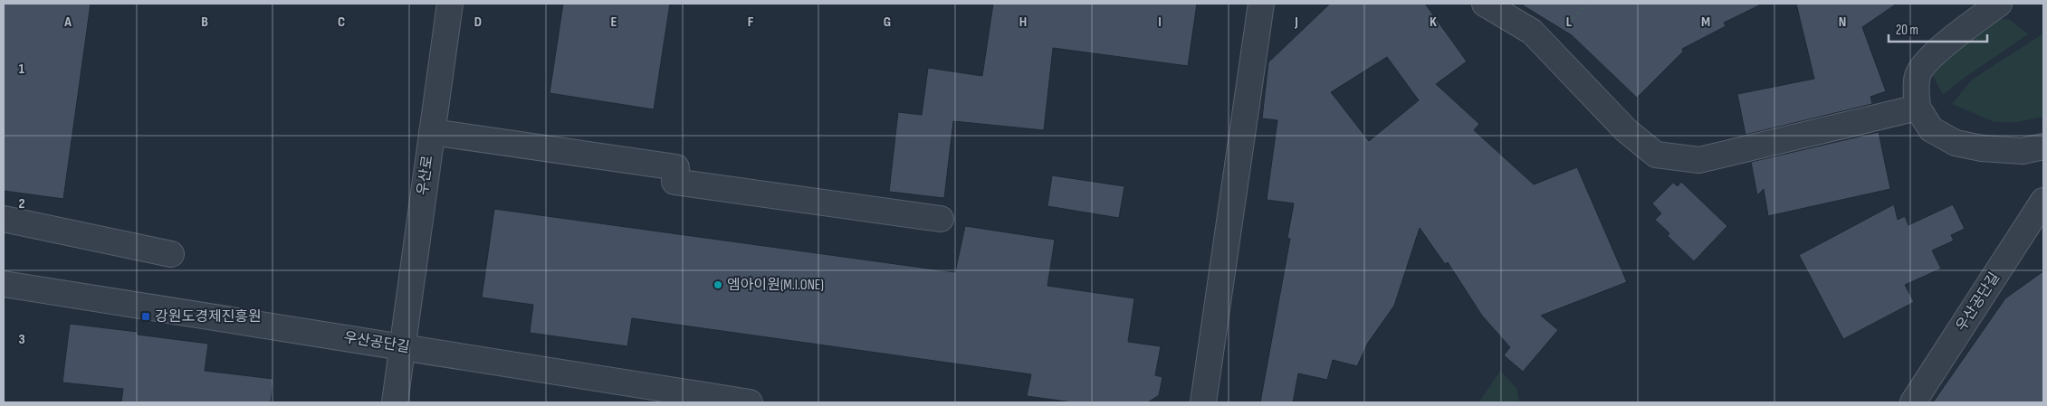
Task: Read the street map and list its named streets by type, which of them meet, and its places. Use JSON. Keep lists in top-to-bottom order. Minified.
{"streets":{"street":["우산로","우산공단길"]},"crossings":[["우산로","우산공단길"]],"places":{"other":["엠아이원(M.I.ONE)"],"transit":["강원도경제진흥원"]},"scale_bar":"20 m","grid":{"columns":["A","B","C","D","E","F","G","H","I","J","K","L","M","N"],"rows":["1","2","3"]}}
